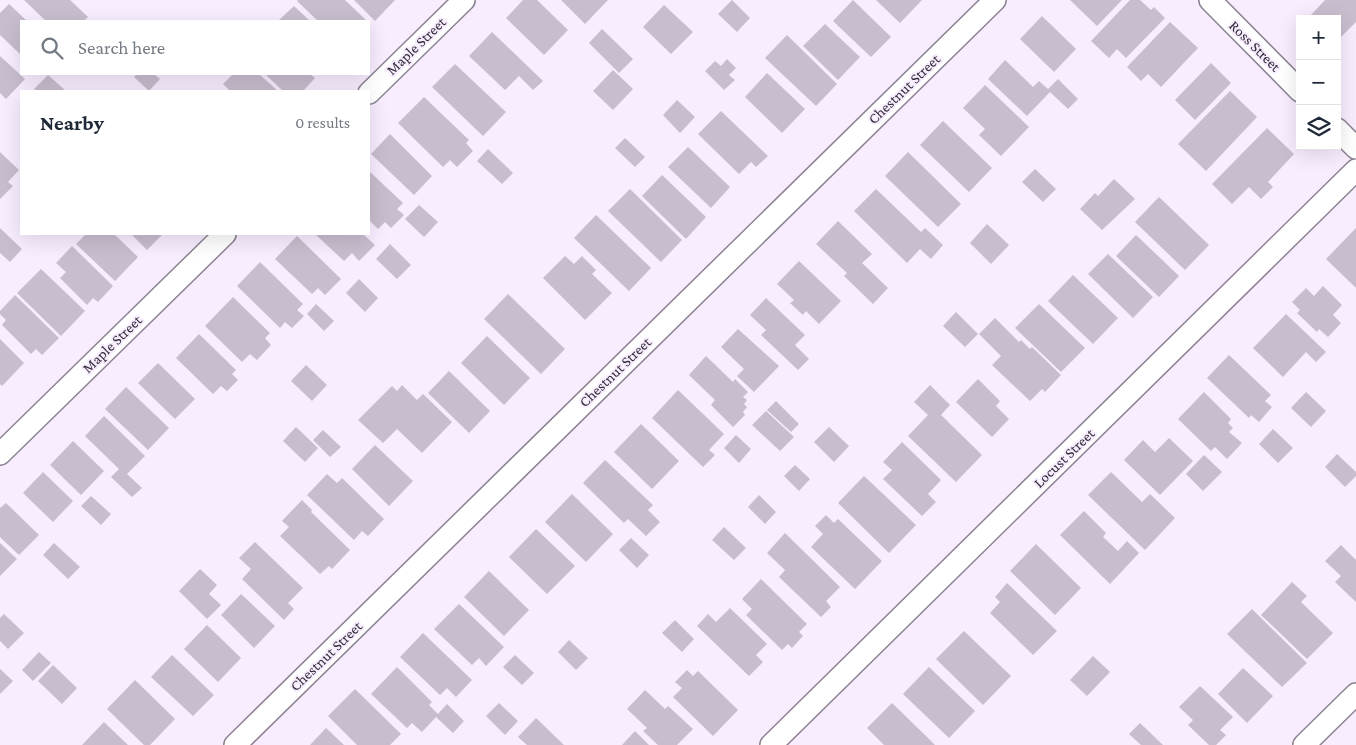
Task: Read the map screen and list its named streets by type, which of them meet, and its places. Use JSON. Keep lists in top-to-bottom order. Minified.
{"streets":{"street":["Maple Street","Ross Street","Chestnut Street","Locust Street"]},"page":{"map_buttons":["+","−"],"search":"Search here","heading":["Nearby","0 results"]}}
